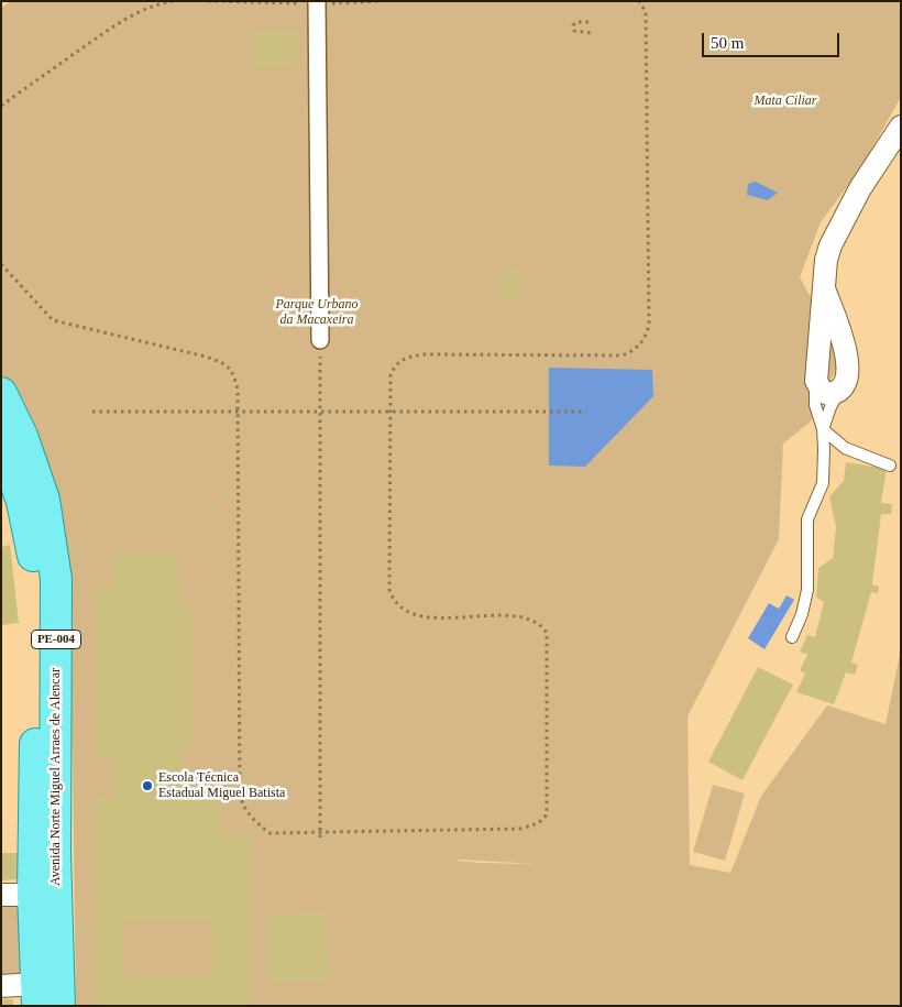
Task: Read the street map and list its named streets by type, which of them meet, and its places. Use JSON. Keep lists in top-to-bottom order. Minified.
{"streets":{"main road":["PE-004","Avenida Norte Miguel Arraes de Alencar"]},"parks":["Mata Ciliar","Parque Urbano da Macaxeira"],"places":["Escola Técnica Estadual Miguel Batista"],"scale_bar":"50 m"}
